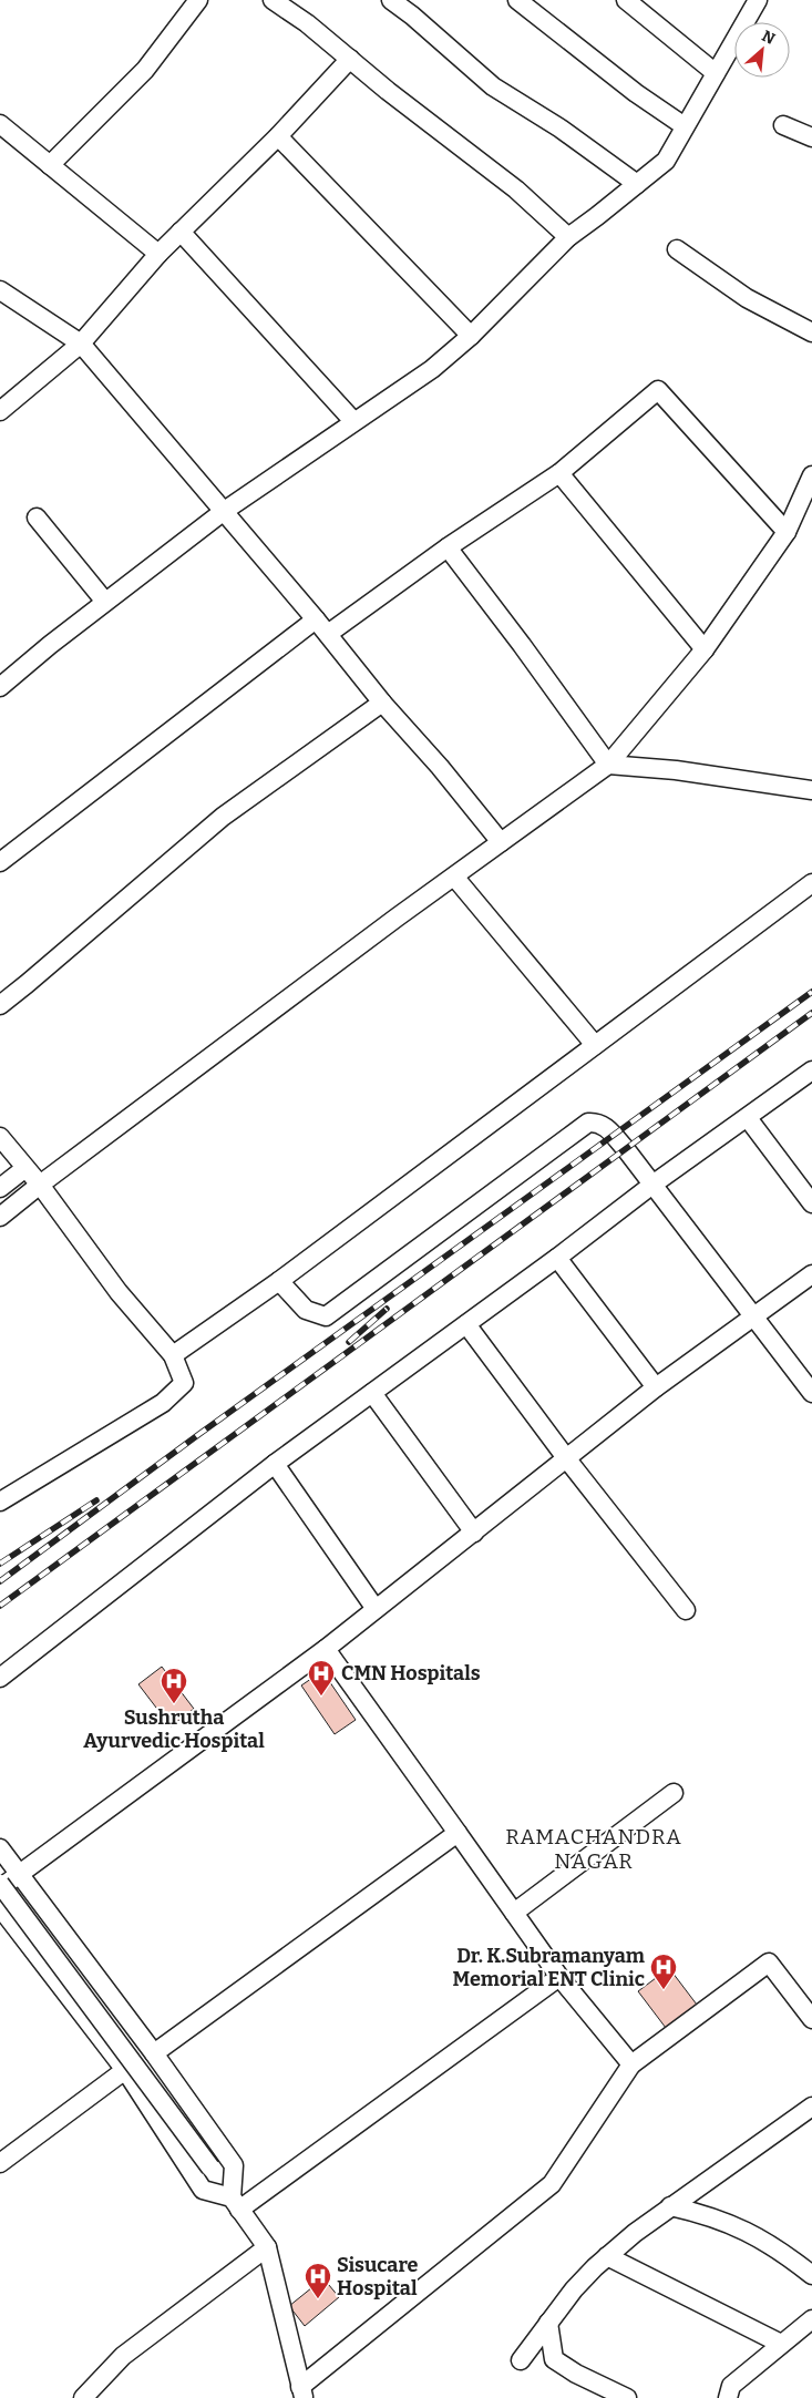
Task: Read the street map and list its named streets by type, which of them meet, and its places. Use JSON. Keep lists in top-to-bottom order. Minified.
{"districts":["RAMACHANDRA NAGAR"],"places":{"hospital":["CMN Hospitals","Sushrutha Ayurvedic Hospital","Dr. K.Subramanyam Memorial ENT Clinic","Sisucare Hospital"]},"north":"top right"}
